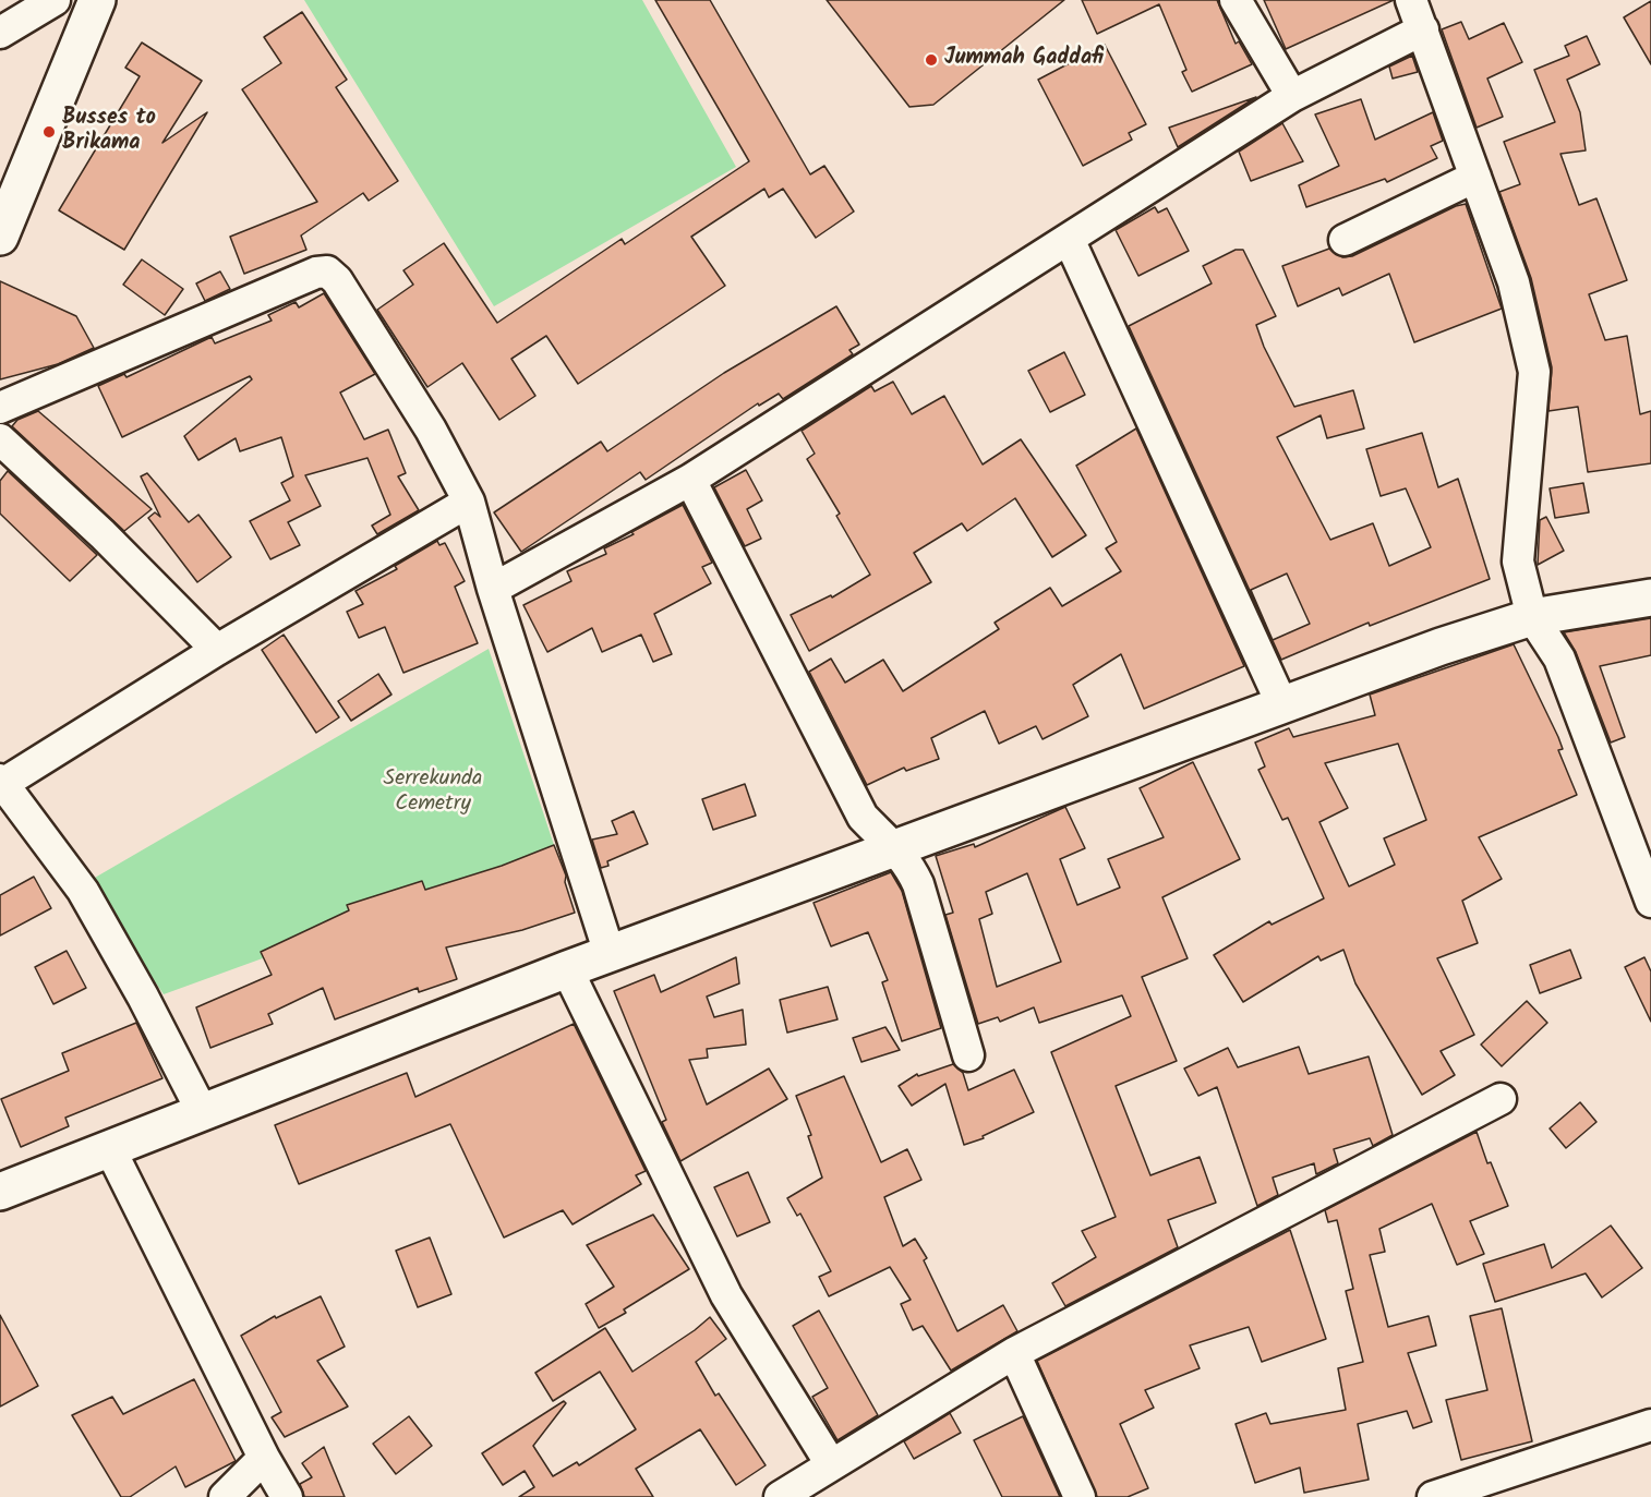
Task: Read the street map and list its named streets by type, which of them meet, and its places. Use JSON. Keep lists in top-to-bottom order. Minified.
{"parks":["Serrekunda Cemetry"],"places":["Jummah Gaddafi","Busses to Brikama"]}
